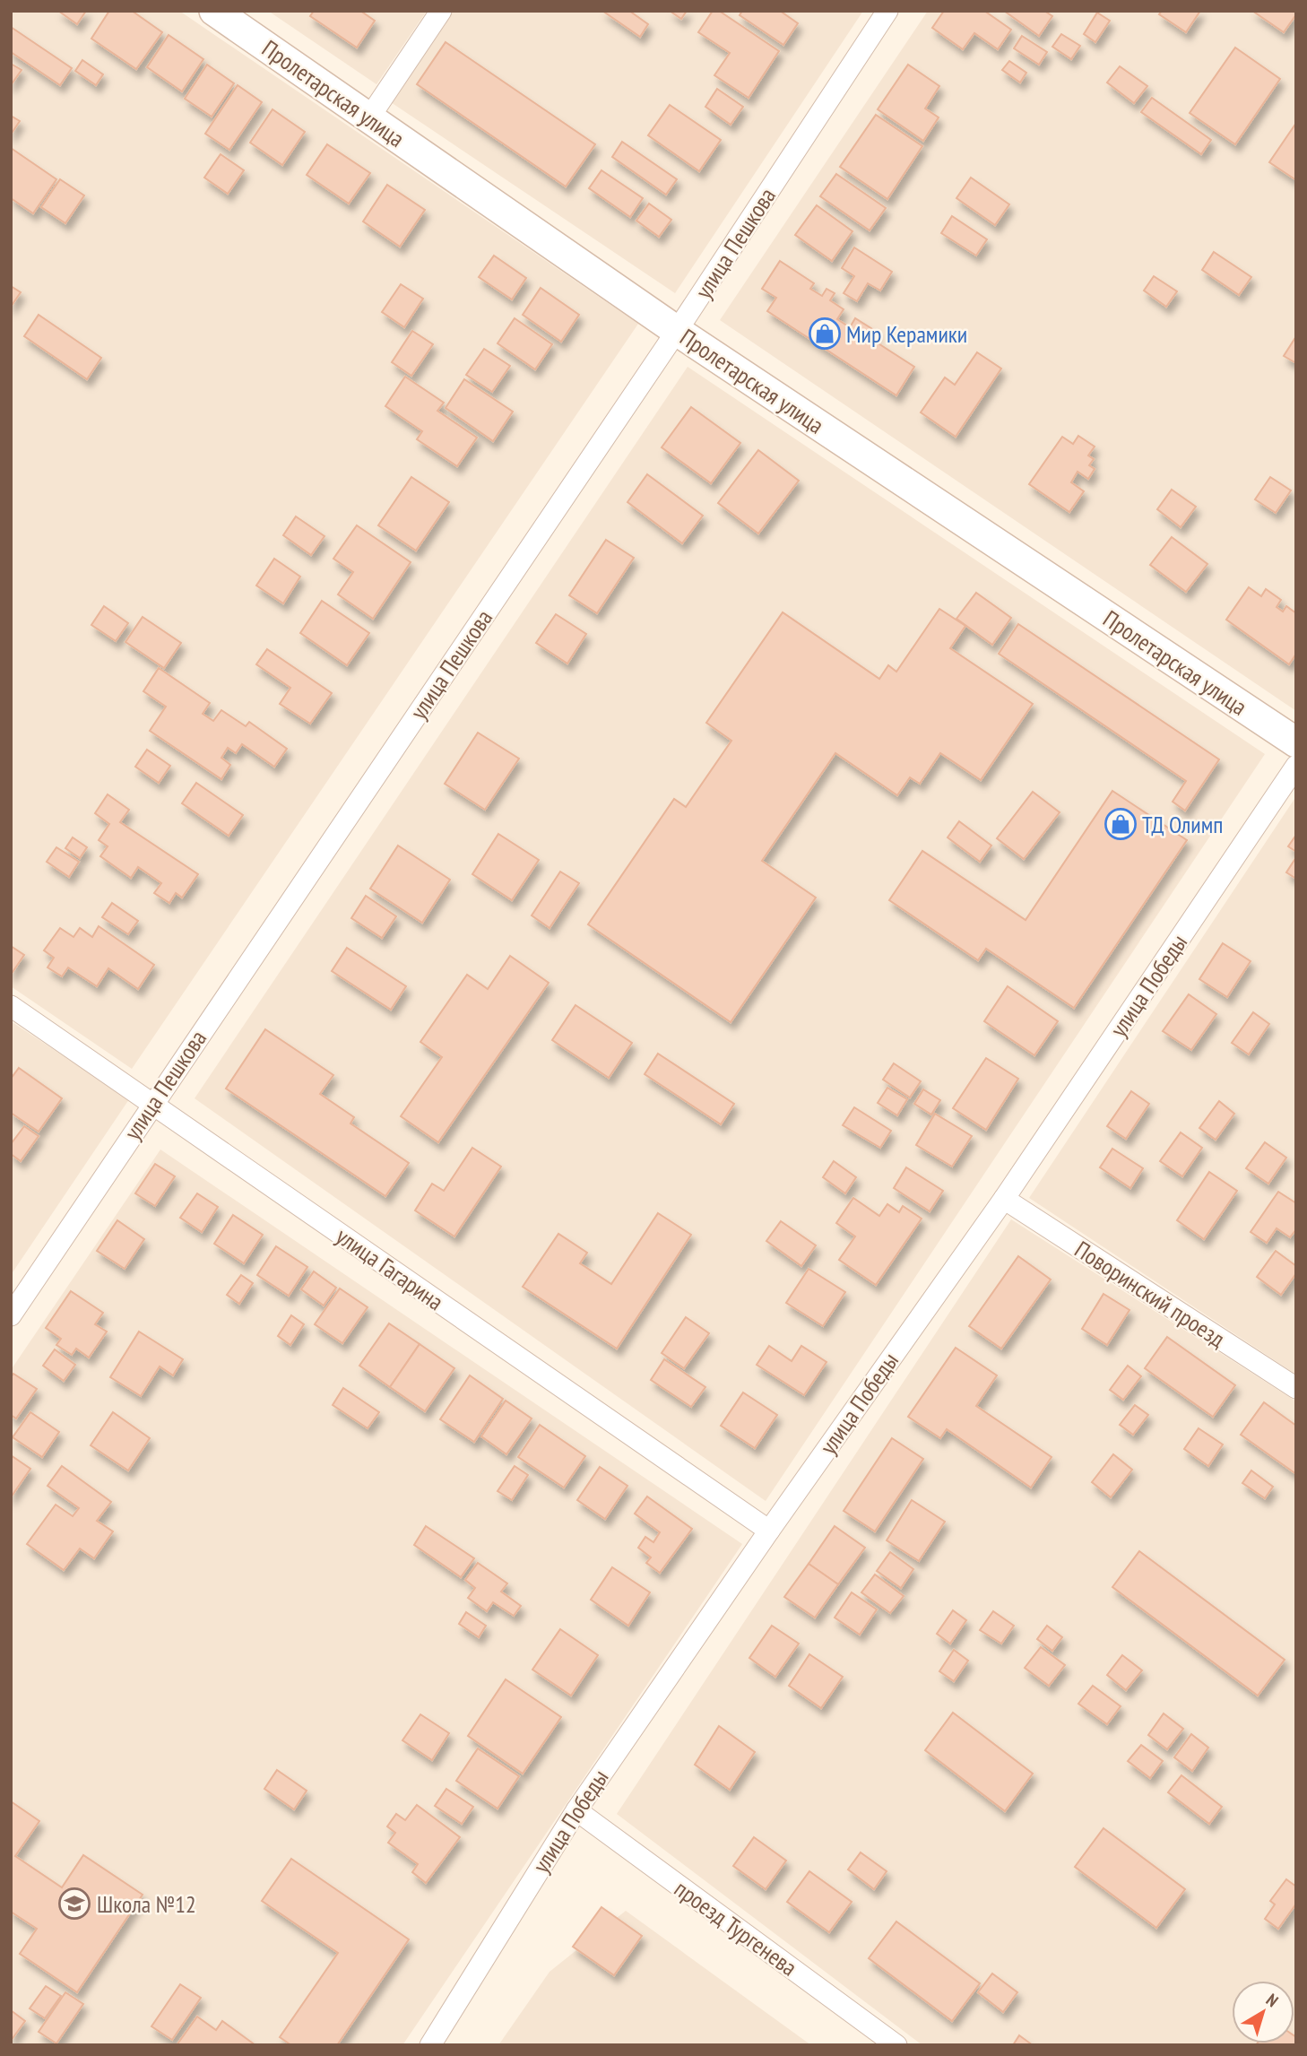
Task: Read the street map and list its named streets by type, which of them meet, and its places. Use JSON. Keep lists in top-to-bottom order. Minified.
{"streets":{"street":["Пролетарская улица","улица Пешкова","улица Победы","улица Гагарина","Поворинский проезд","проезд Тургенева"]},"crossings":[["Пролетарская улица","улица Пешкова"],["улица Пешкова","улица Гагарина"],["улица Победы","улица Гагарина"],["улица Победы","Поворинский проезд"],["улица Победы","проезд Тургенева"]],"places":{"shop":["Мир Керамики","ТД Олимп"],"school or university":["Школа №12"]},"north":"top right"}
